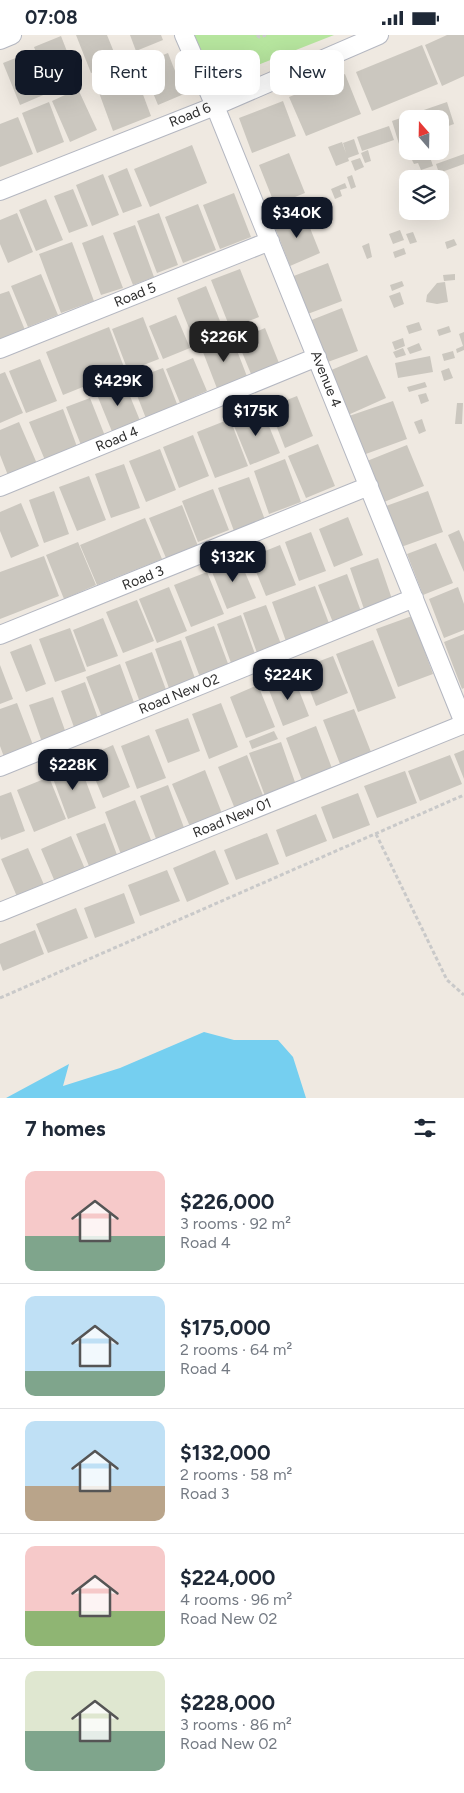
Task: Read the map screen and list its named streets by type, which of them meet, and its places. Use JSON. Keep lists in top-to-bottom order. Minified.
{"streets":{"street":["Road 6","Road 5","Avenue 4","Road 4","Road 3","Road New 02","Road New 01"]},"crossings":[["Road 6","Avenue 4"],["Road 5","Avenue 4"],["Avenue 4","Road 4"],["Avenue 4","Road 3"],["Avenue 4","Road New 02"],["Avenue 4","Road New 01"]],"north":"top","page":{"status":"07:08","chip":["Buy","Rent","Filters","New"],"price":["$340K","$226K","$429K","$175K","$132K","$224K","$228K"],"heading":"7 homes","list":[{"name":"$226,000","note":"3 rooms · 92 m² · Road 4"},{"name":"$175,000","note":"2 rooms · 64 m² · Road 4"},{"name":"$132,000","note":"2 rooms · 58 m² · Road 3"},{"name":"$224,000","note":"4 rooms · 96 m² · Road New 02"},{"name":"$228,000","note":"3 rooms · 86 m² · Road New 02"}]}}
